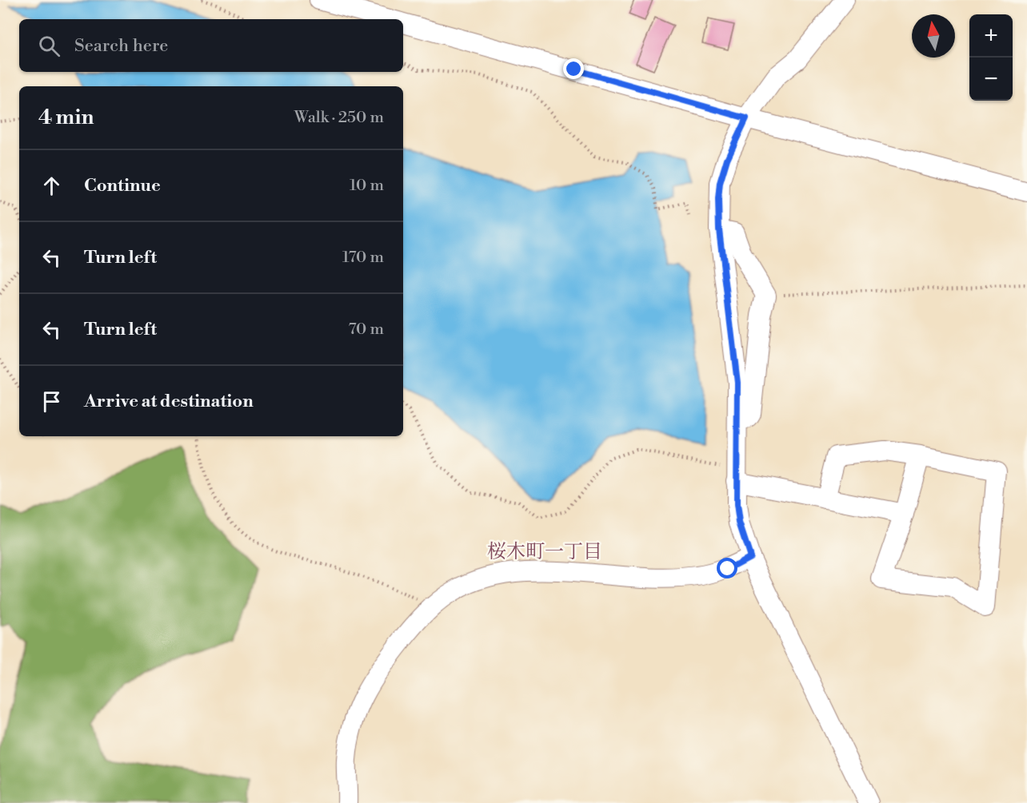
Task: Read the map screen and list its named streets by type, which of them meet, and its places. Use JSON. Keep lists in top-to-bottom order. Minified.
{"districts":["桜木町一丁目"],"north":"top","page":{"map_buttons":["+","−"],"search":"Search here","heading":["4 min","Walk · 250 m"],"list":[["Continue","10 m"],["Turn left","170 m"],["Turn left","70 m"],"Arrive at destination"]}}
